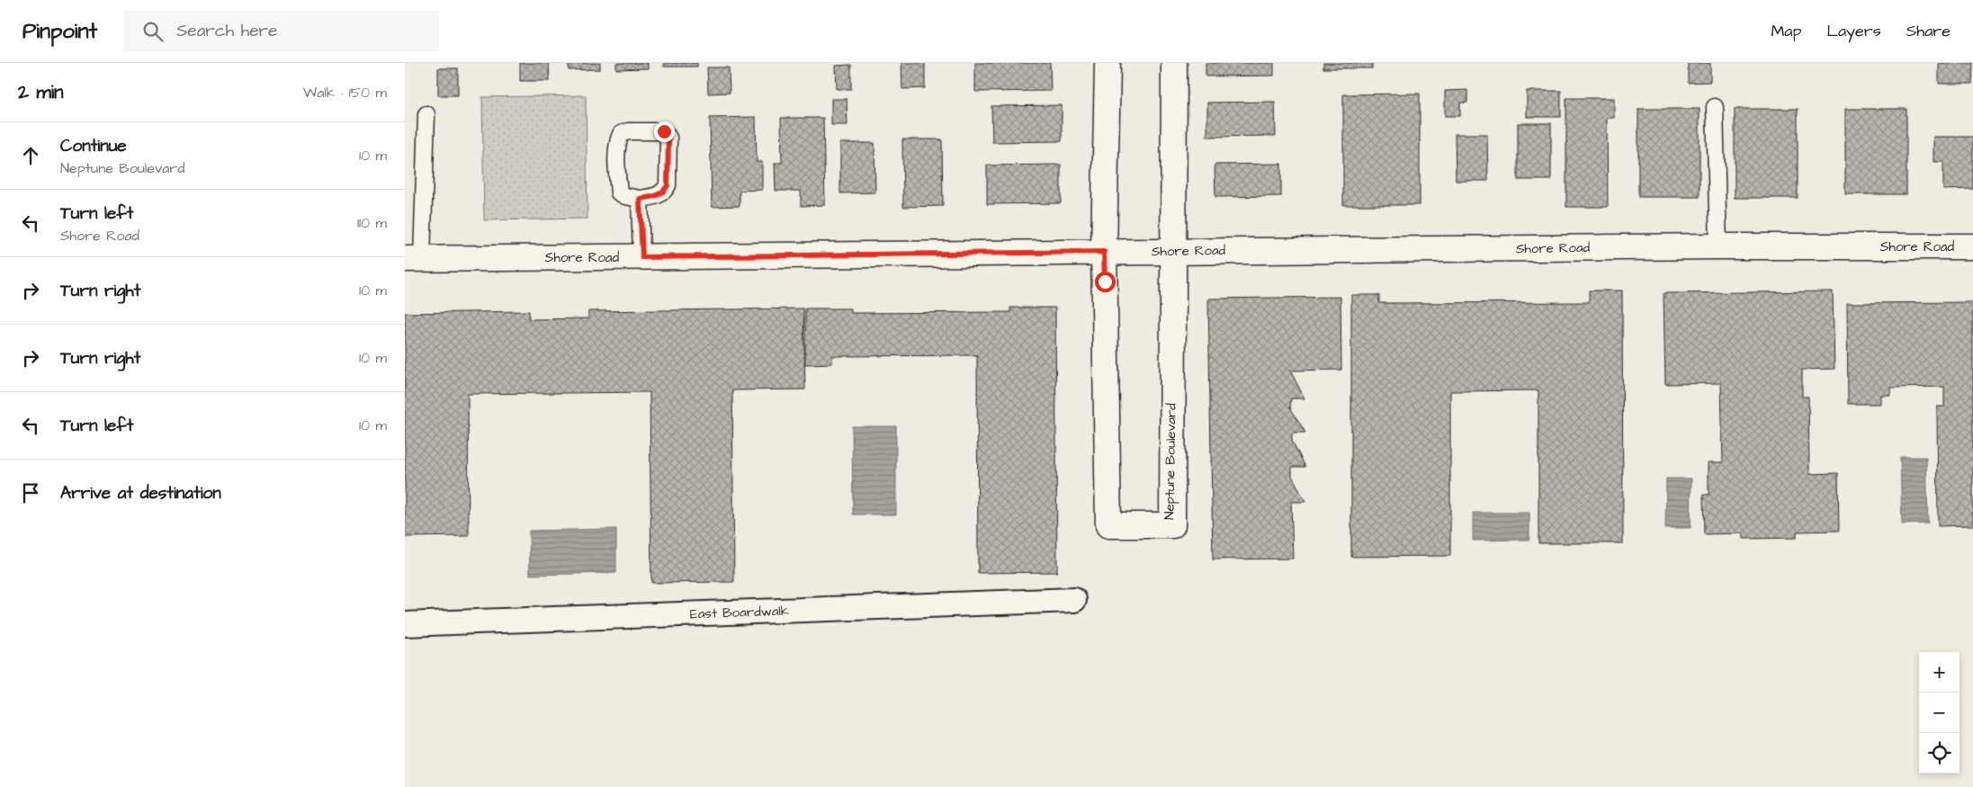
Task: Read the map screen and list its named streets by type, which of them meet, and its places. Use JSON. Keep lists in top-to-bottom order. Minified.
{"streets":{"street":["Shore Road","Neptune Boulevard","East Boardwalk"]},"crossings":[["Shore Road","Neptune Boulevard"]],"page":{"header":"Pinpoint","search":"Search here","nav":["Map","Layers","Share"],"heading":["2 min","Walk · 150 m"],"list":[["Continue","Neptune Boulevard","10 m"],["Turn left","Shore Road","110 m"],["Turn right","10 m"],["Turn right","10 m"],["Turn left","10 m"],"Arrive at destination"],"map_buttons":["+","−"]}}
